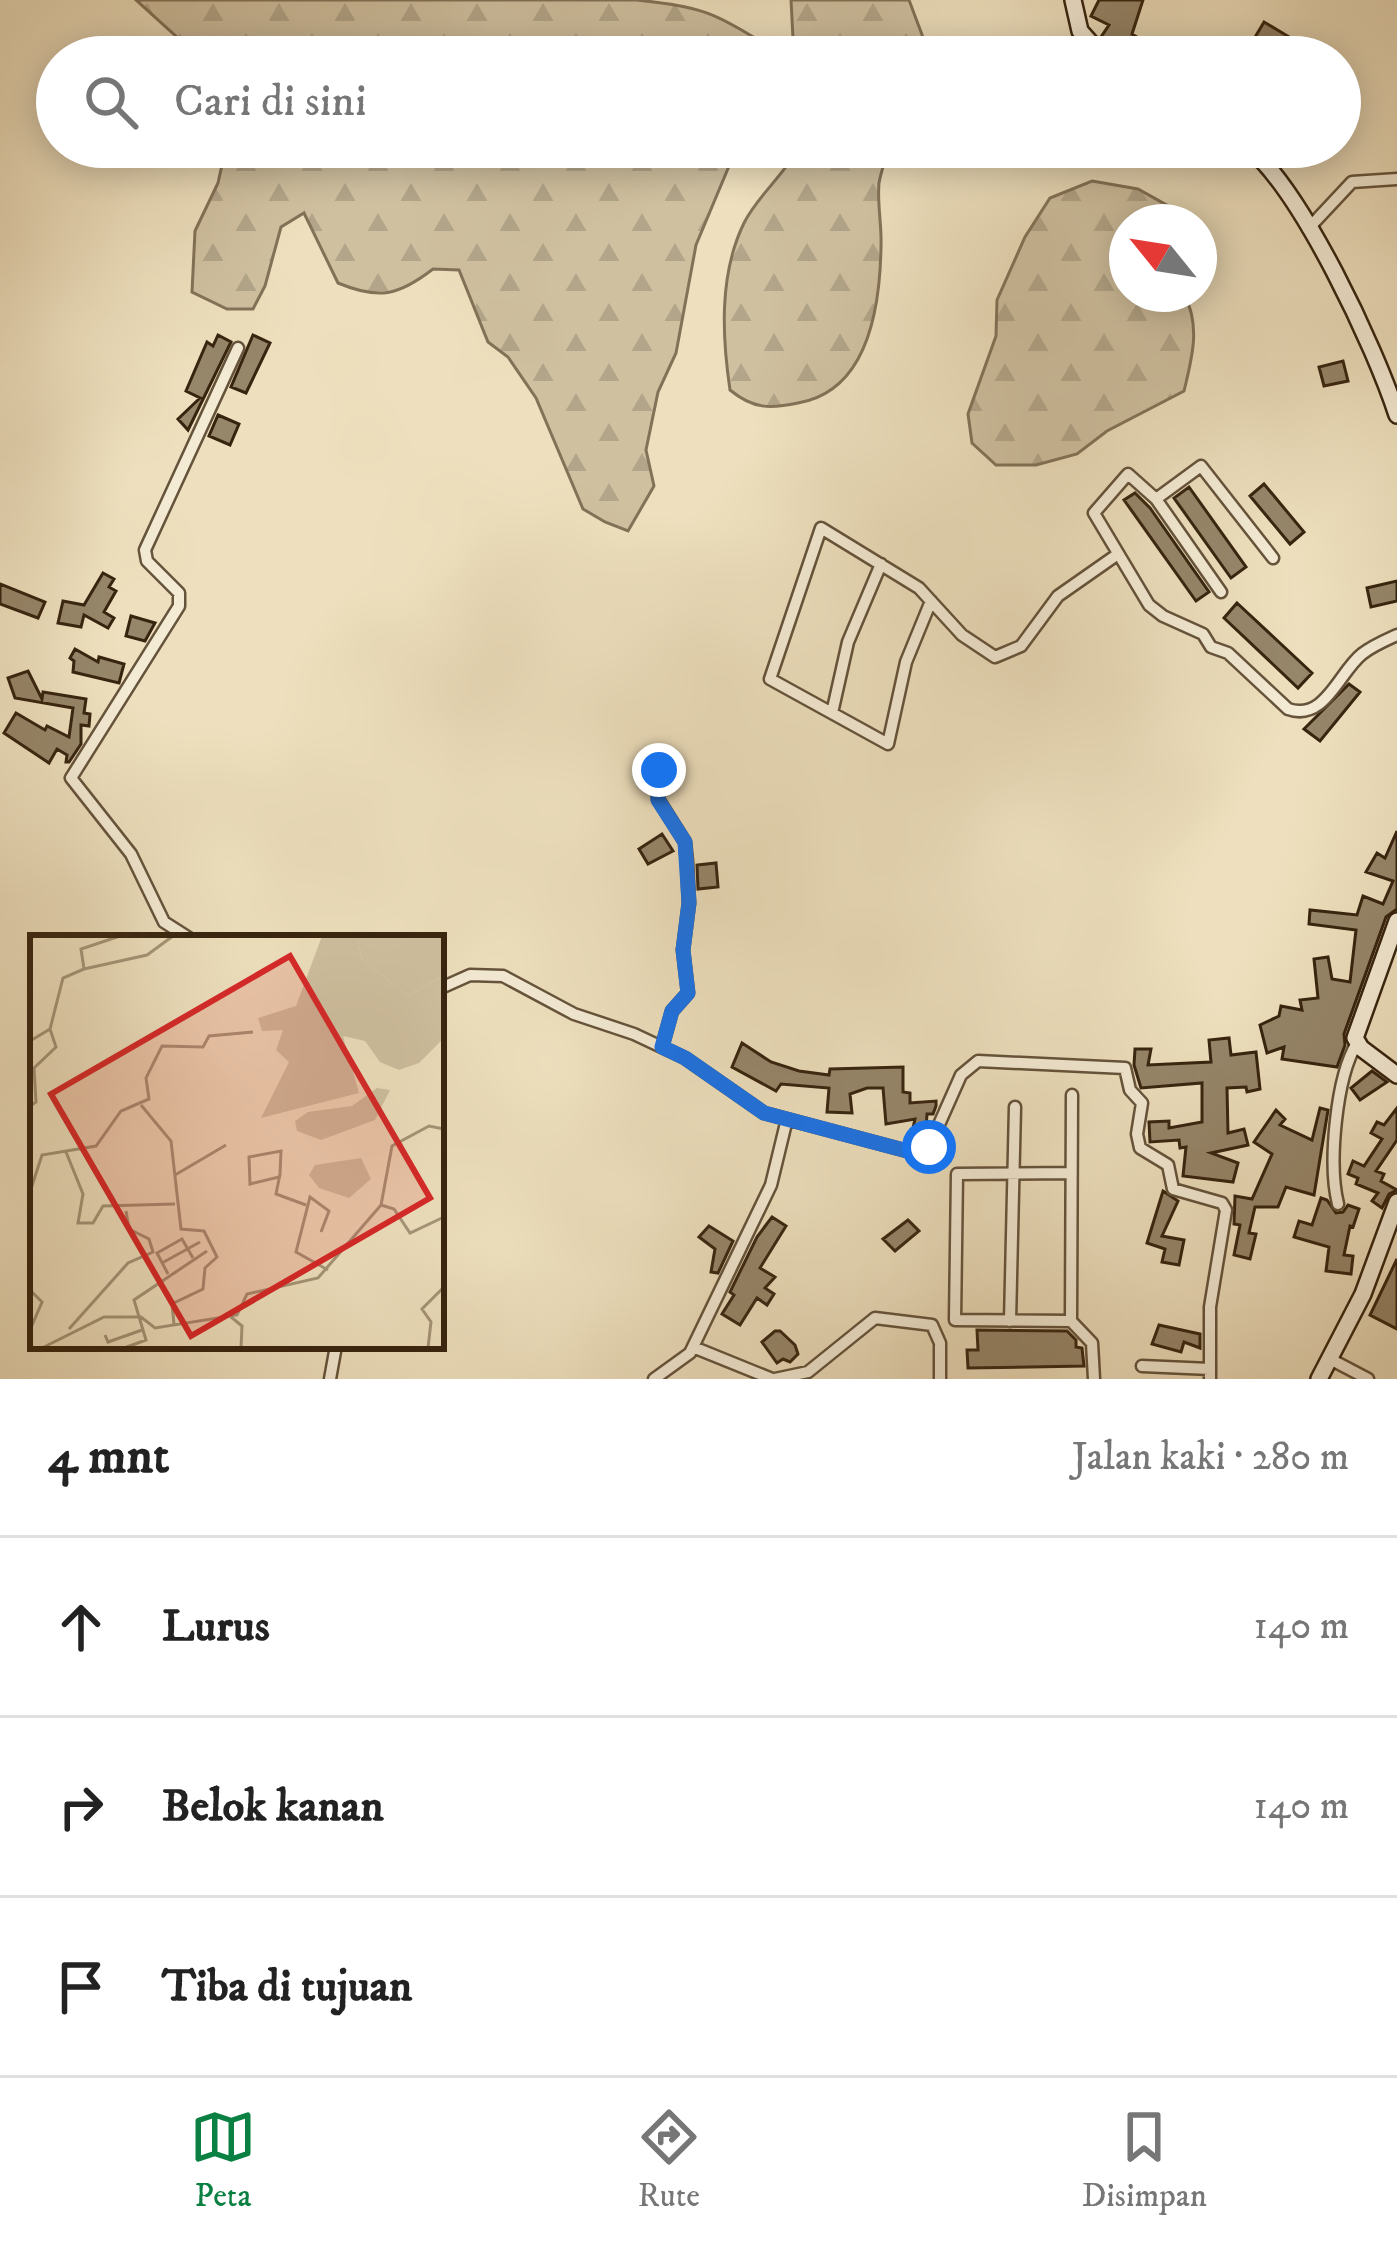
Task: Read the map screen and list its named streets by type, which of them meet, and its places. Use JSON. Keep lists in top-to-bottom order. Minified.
{"north":"top left","page":{"search":"Cari di sini","heading":["4 mnt","Jalan kaki · 280 m"],"list":[["Lurus","140 m"],["Belok kanan","140 m"],"Tiba di tujuan"],"nav":["Peta","Rute","Disimpan"]}}
